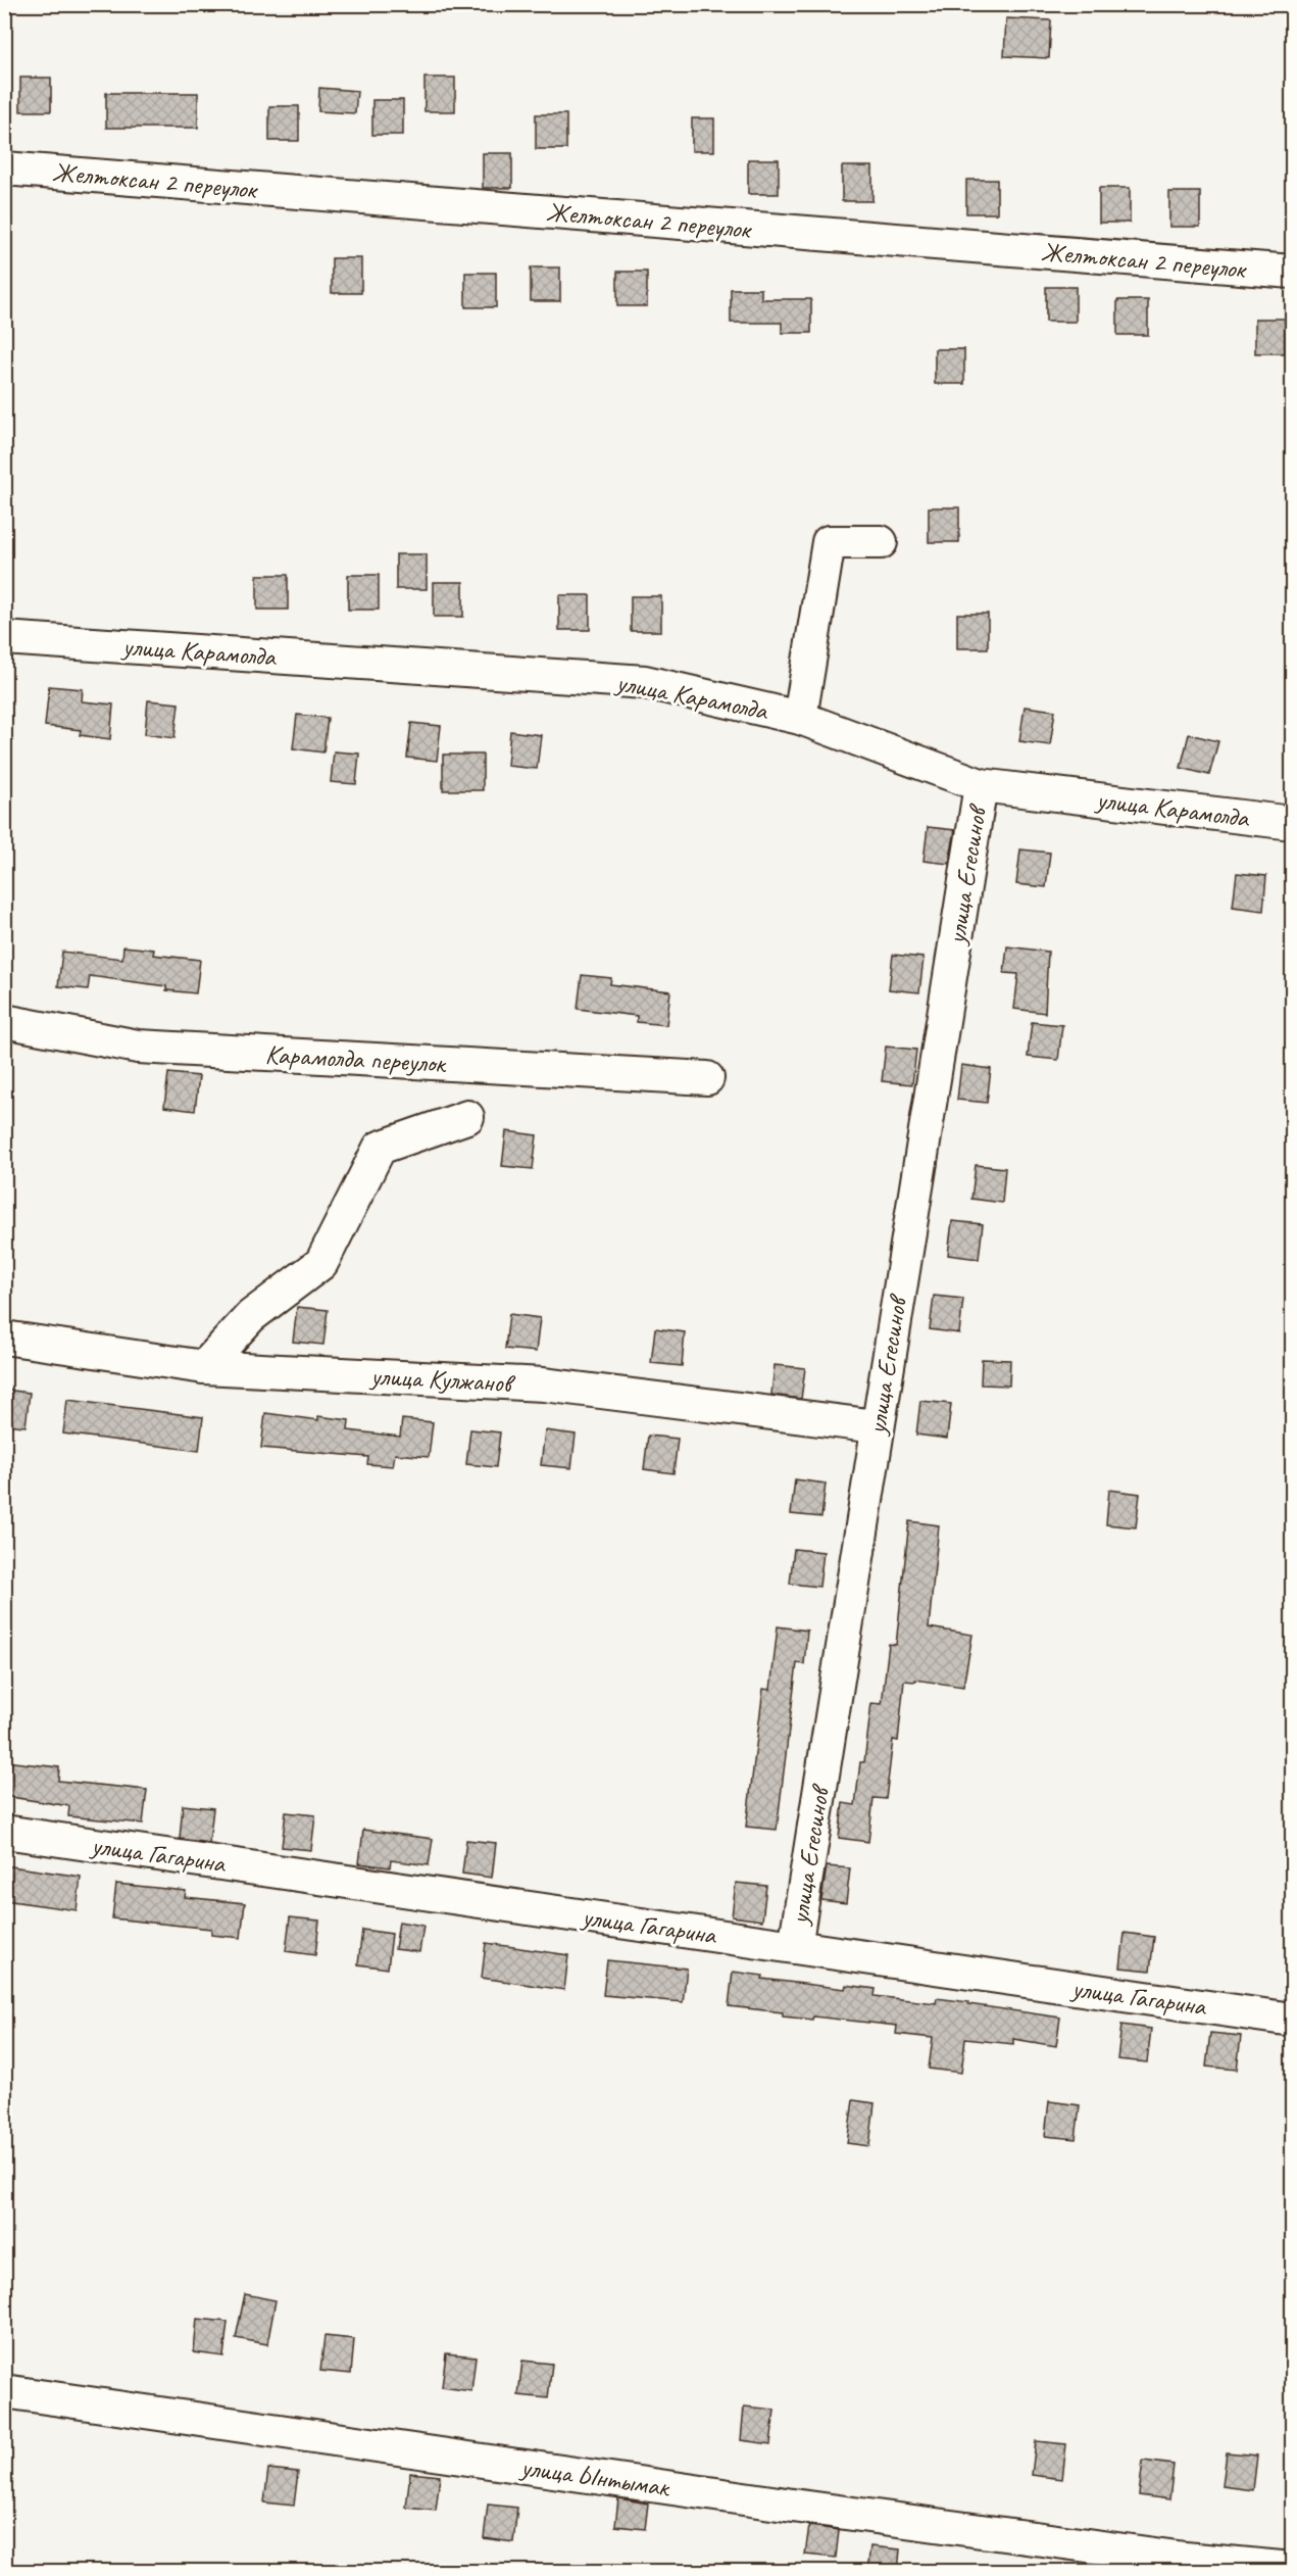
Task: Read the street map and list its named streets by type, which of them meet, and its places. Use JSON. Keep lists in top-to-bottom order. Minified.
{"streets":{"street":["Желтоксан 2 переулок","улица Карамолда","улица Егесинов","Карамолда переулок","улица Кулжанов","улица Гагарина","улица Ынтымак"]},"crossings":[["улица Карамолда","улица Егесинов"],["улица Егесинов","улица Кулжанов"],["улица Егесинов","улица Гагарина"]]}
